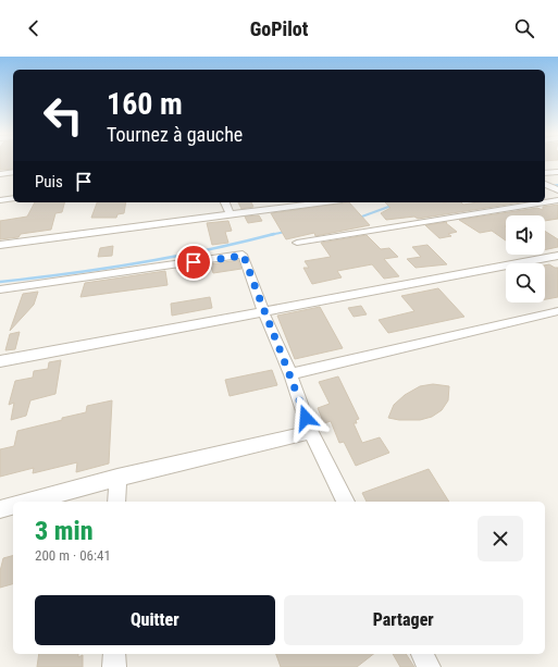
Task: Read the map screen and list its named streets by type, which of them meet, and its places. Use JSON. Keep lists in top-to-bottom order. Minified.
{"page":{"header":"GoPilot","turn":["160 m","Tournez à gauche"],"then":"Puis","heading":["3 min","200 m · 06:41"],"buttons":["Quitter","Partager"]}}
